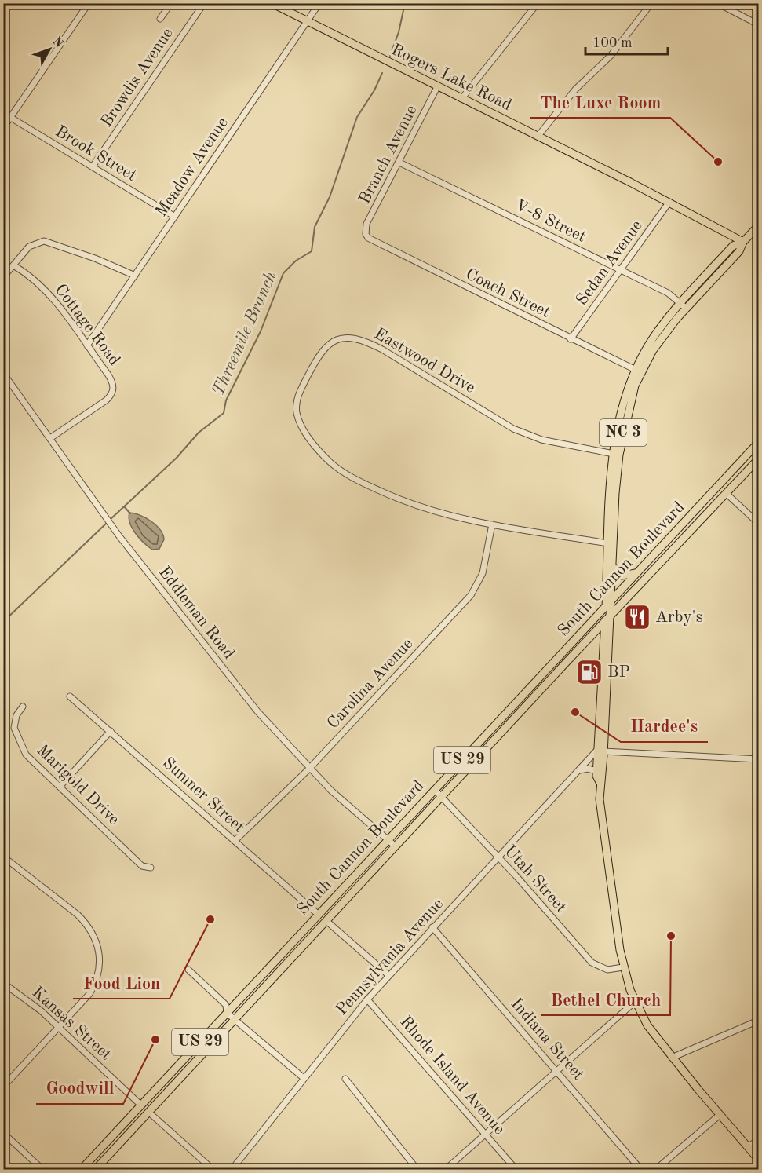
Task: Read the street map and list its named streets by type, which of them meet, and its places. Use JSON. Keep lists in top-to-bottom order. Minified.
{"streets":{"main road":["Rogers Lake Road","NC 3","South Cannon Boulevard","US 29"],"street":["Browdis Avenue","Brook Street","Branch Avenue","Meadow Avenue","V-8 Street","Sedan Avenue","Coach Street","Cottage Road","Eastwood Drive","Eddleman Road","Carolina Avenue","Marigold Drive","Sumner Street","Utah Street","Pennsylvania Avenue","Kansas Street","Indiana Street","Rhode Island Avenue"]},"crossings":[["Browdis Avenue","Brook Street"],["Rogers Lake Road","Branch Avenue"],["Rogers Lake Road","Meadow Avenue"],["Rogers Lake Road","Sedan Avenue"],["Rogers Lake Road","NC 3"],["Brook Street","Meadow Avenue"],["Branch Avenue","V-8 Street"],["Branch Avenue","Coach Street"],["Meadow Avenue","Cottage Road"],["V-8 Street","Sedan Avenue"],["V-8 Street","NC 3"],["Sedan Avenue","Coach Street"],["Coach Street","NC 3"],["Cottage Road","Eddleman Road"],["Eastwood Drive","NC 3"],["Eastwood Drive","Carolina Avenue"],["NC 3","South Cannon Boulevard"],["NC 3","Utah Street"],["NC 3","Pennsylvania Avenue"],["South Cannon Boulevard","Eddleman Road"],["South Cannon Boulevard","US 29"],["South Cannon Boulevard","Sumner Street"],["South Cannon Boulevard","Utah Street"],["South Cannon Boulevard","Kansas Street"],["Eddleman Road","Carolina Avenue"],["Carolina Avenue","Sumner Street"],["Utah Street","Pennsylvania Avenue"],["Pennsylvania Avenue","Indiana Street"],["Pennsylvania Avenue","Rhode Island Avenue"]],"water":["Threemile Branch"],"places":{"other":["The Luxe Room","Hardee's","Food Lion","Bethel Church","Goodwill"],"restaurant":["Arby's"],"fuel station":["BP"]},"scale_bar":"100 m","north":"top right"}
